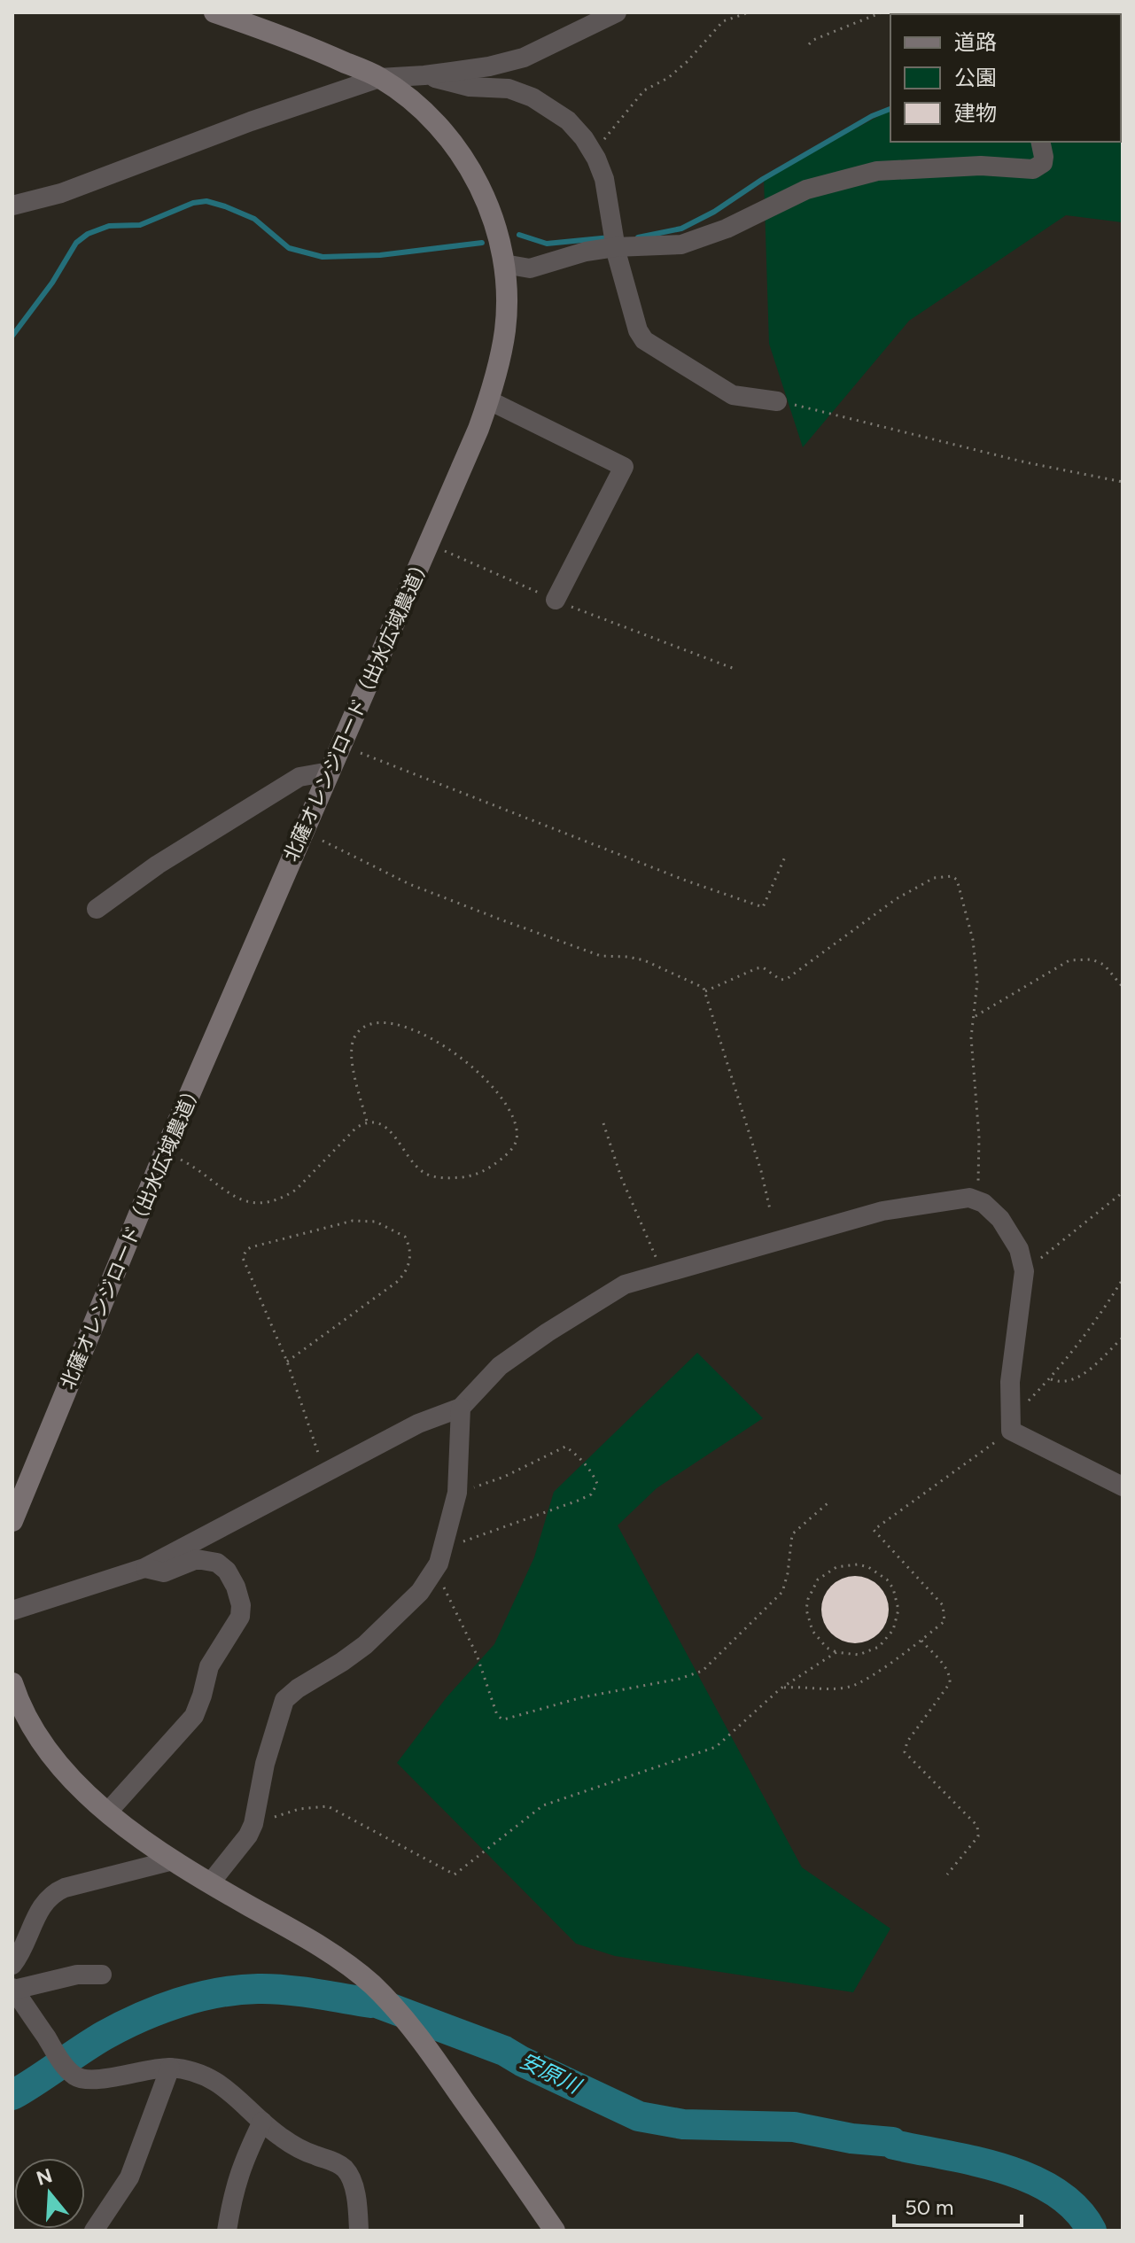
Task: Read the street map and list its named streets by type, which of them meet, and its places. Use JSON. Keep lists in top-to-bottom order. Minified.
{"streets":{"street":["北薩オレンジロード（出水広域農道）"]},"water":["安原川"],"legend":["道路","公園","建物"],"scale_bar":"50 m","north":"top"}
